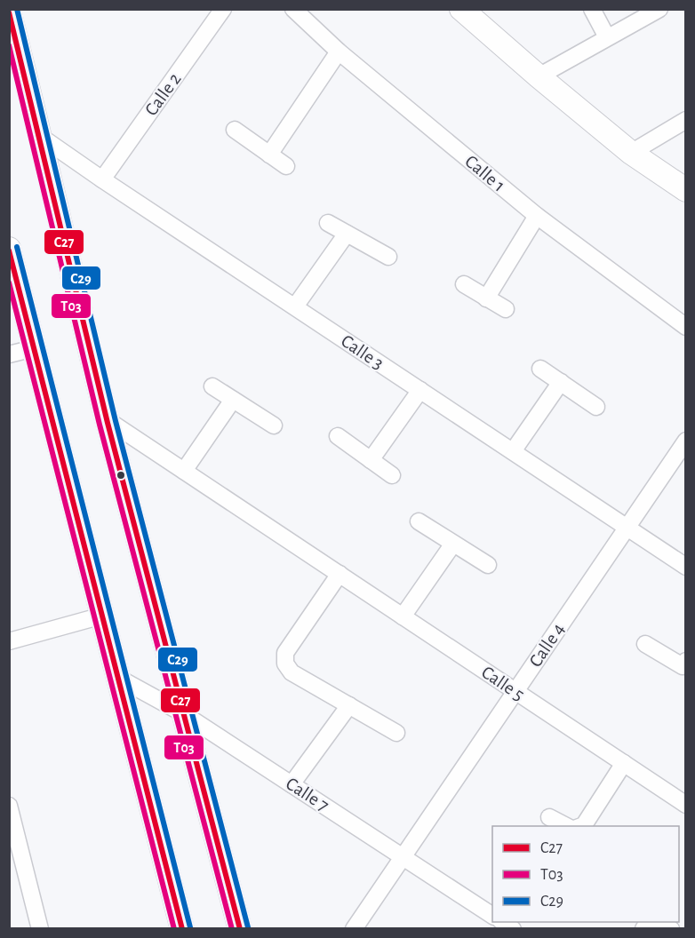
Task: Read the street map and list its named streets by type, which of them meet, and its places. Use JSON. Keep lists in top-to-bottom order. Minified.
{"streets":{"street":["Calle 2","Calle 1","Calle 3","Calle 4","Calle 5","Calle 7"]},"crossings":[["Calle 2","Calle 3"],["Calle 3","Calle 4"],["Calle 4","Calle 5"],["Calle 4","Calle 7"]],"lines":["transit line C29","transit line C27","transit line T03"],"legend":["C27","T03","C29"]}
